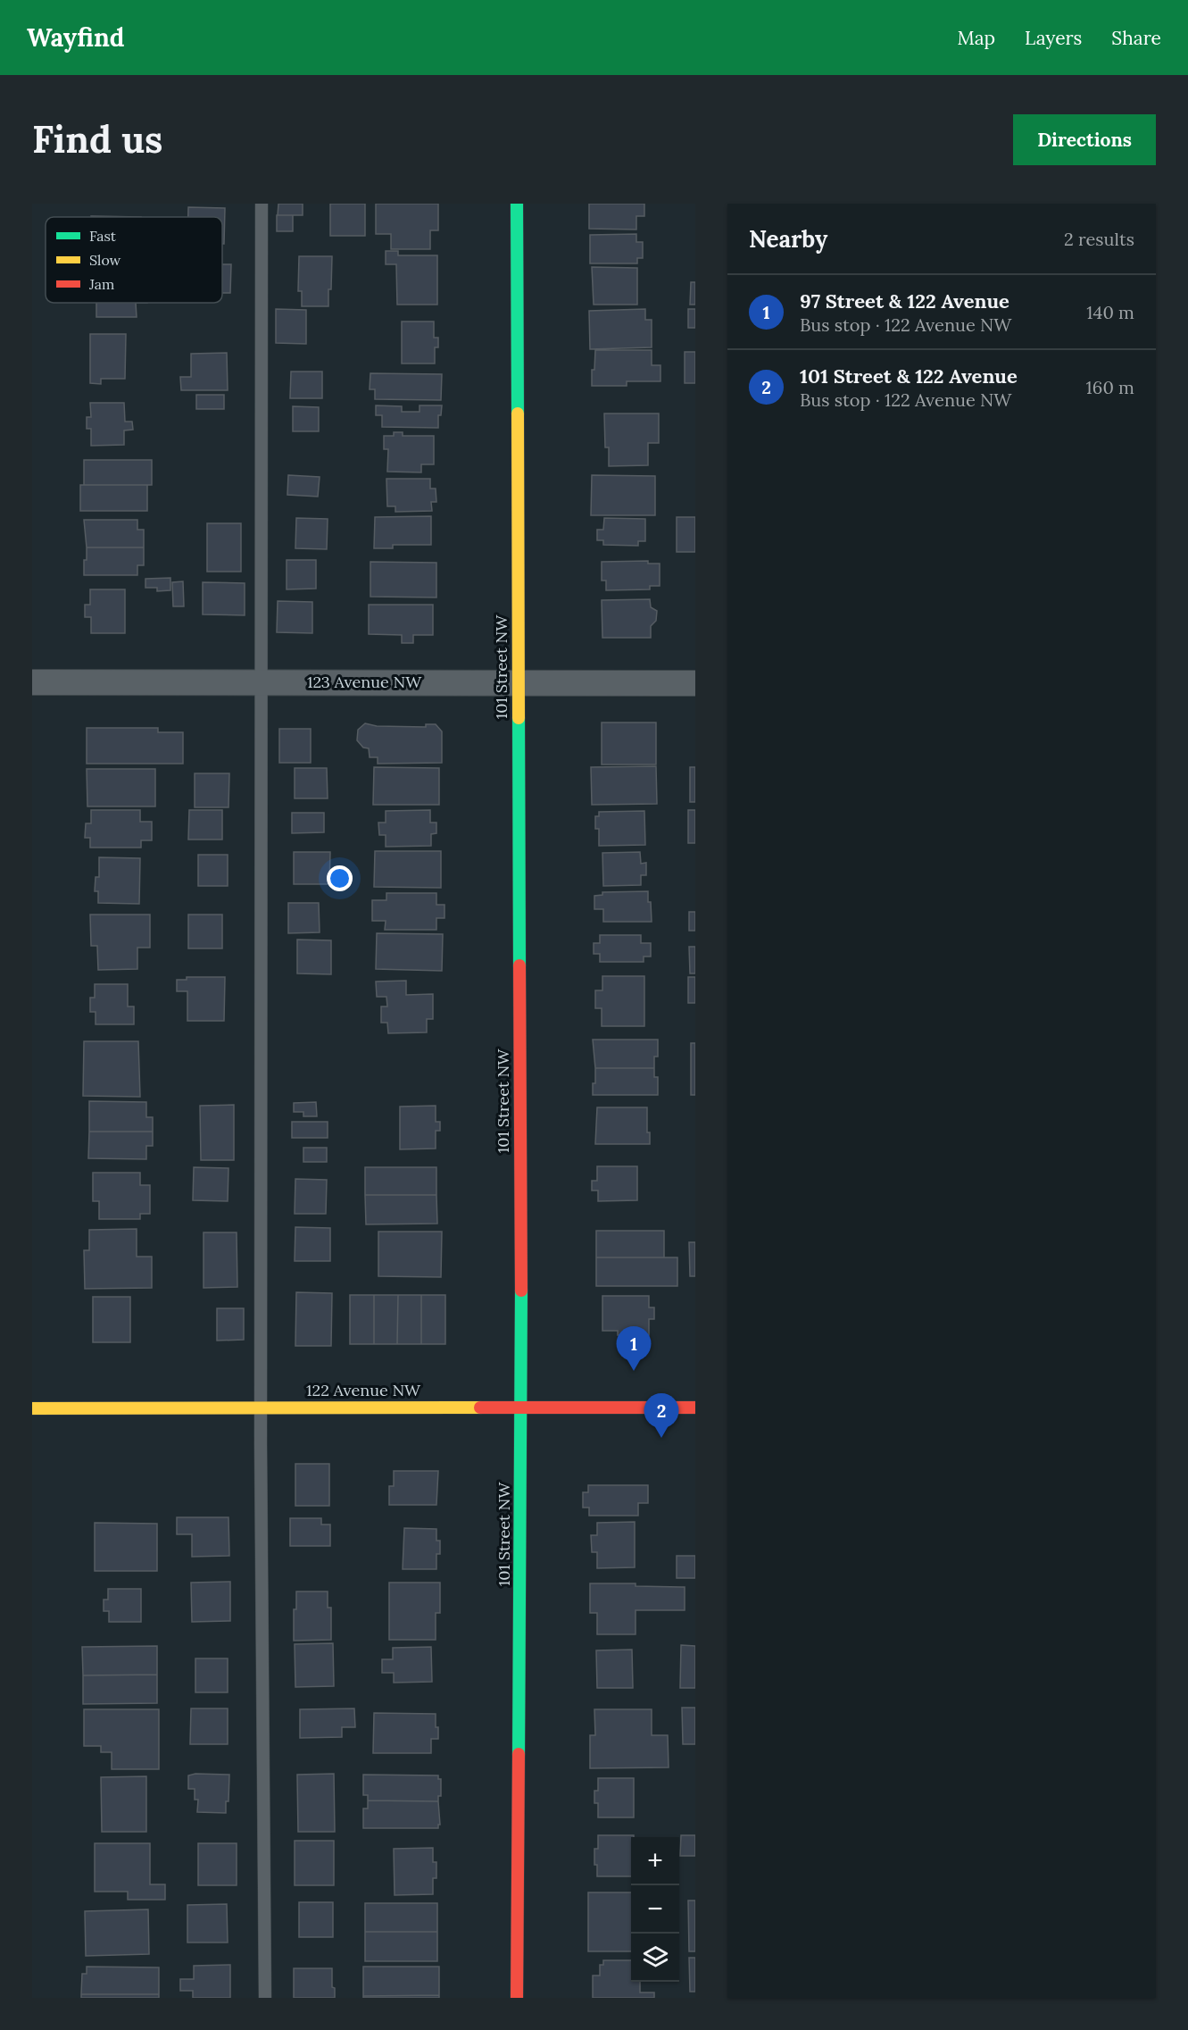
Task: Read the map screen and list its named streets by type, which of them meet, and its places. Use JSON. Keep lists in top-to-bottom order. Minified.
{"streets":{"street":["101 Street NW","123 Avenue NW","122 Avenue NW"]},"crossings":[["101 Street NW","123 Avenue NW"],["101 Street NW","122 Avenue NW"]],"legend":["Fast","Slow","Jam"],"page":{"header":"Wayfind","nav":["Map","Layers","Share"],"buttons":"Directions","title":"Find us","heading":["Nearby","2 results"],"list":[{"mark":"1","name":"97 Street & 122 Avenue","note":"Bus stop · 122 Avenue NW","value":"140 m"},{"mark":"2","name":"101 Street & 122 Avenue","note":"Bus stop · 122 Avenue NW","value":"160 m"}],"pins":["1","2"],"map_buttons":["+","−"]}}
